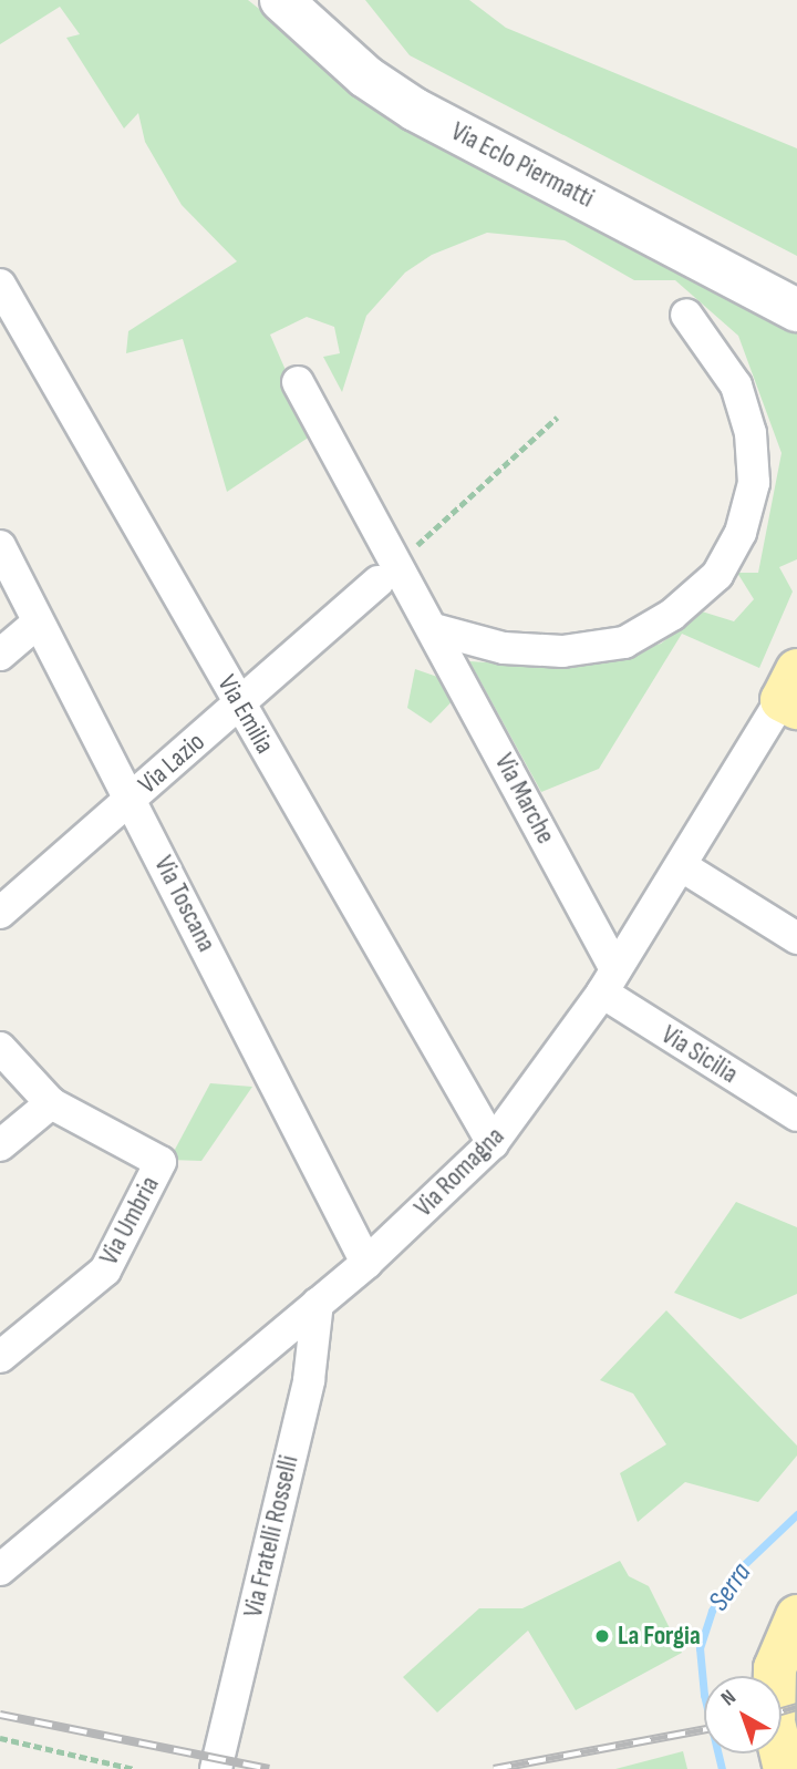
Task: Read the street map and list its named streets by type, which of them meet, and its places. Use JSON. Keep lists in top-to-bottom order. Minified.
{"streets":{"main road":["Via Eclo Piermatti"],"street":["Via Emilia","Via Lazio","Via Marche","Via Toscana","Via Sicilia","Via Romagna","Via Umbria","Via Fratelli Rosselli"]},"crossings":[["Via Emilia","Via Lazio"],["Via Emilia","Via Romagna"],["Via Lazio","Via Marche"],["Via Lazio","Via Toscana"],["Via Marche","Via Sicilia"],["Via Marche","Via Romagna"],["Via Toscana","Via Romagna"],["Via Sicilia","Via Romagna"],["Via Romagna","Via Fratelli Rosselli"]],"water":["Serra"],"places":["La Forgia"],"north":"top left"}
